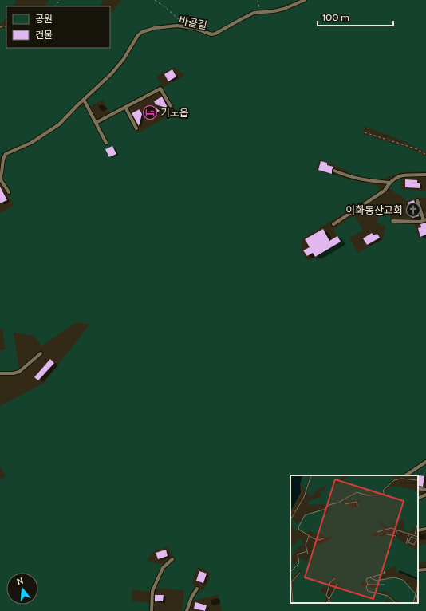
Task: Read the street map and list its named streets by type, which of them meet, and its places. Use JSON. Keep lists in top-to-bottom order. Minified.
{"streets":{"lane":["바골길"]},"places":{"hotel":["기노읍"],"church":["이화동산교회"]},"legend":["공원","건물"],"scale_bar":"100 m","north":"top"}
